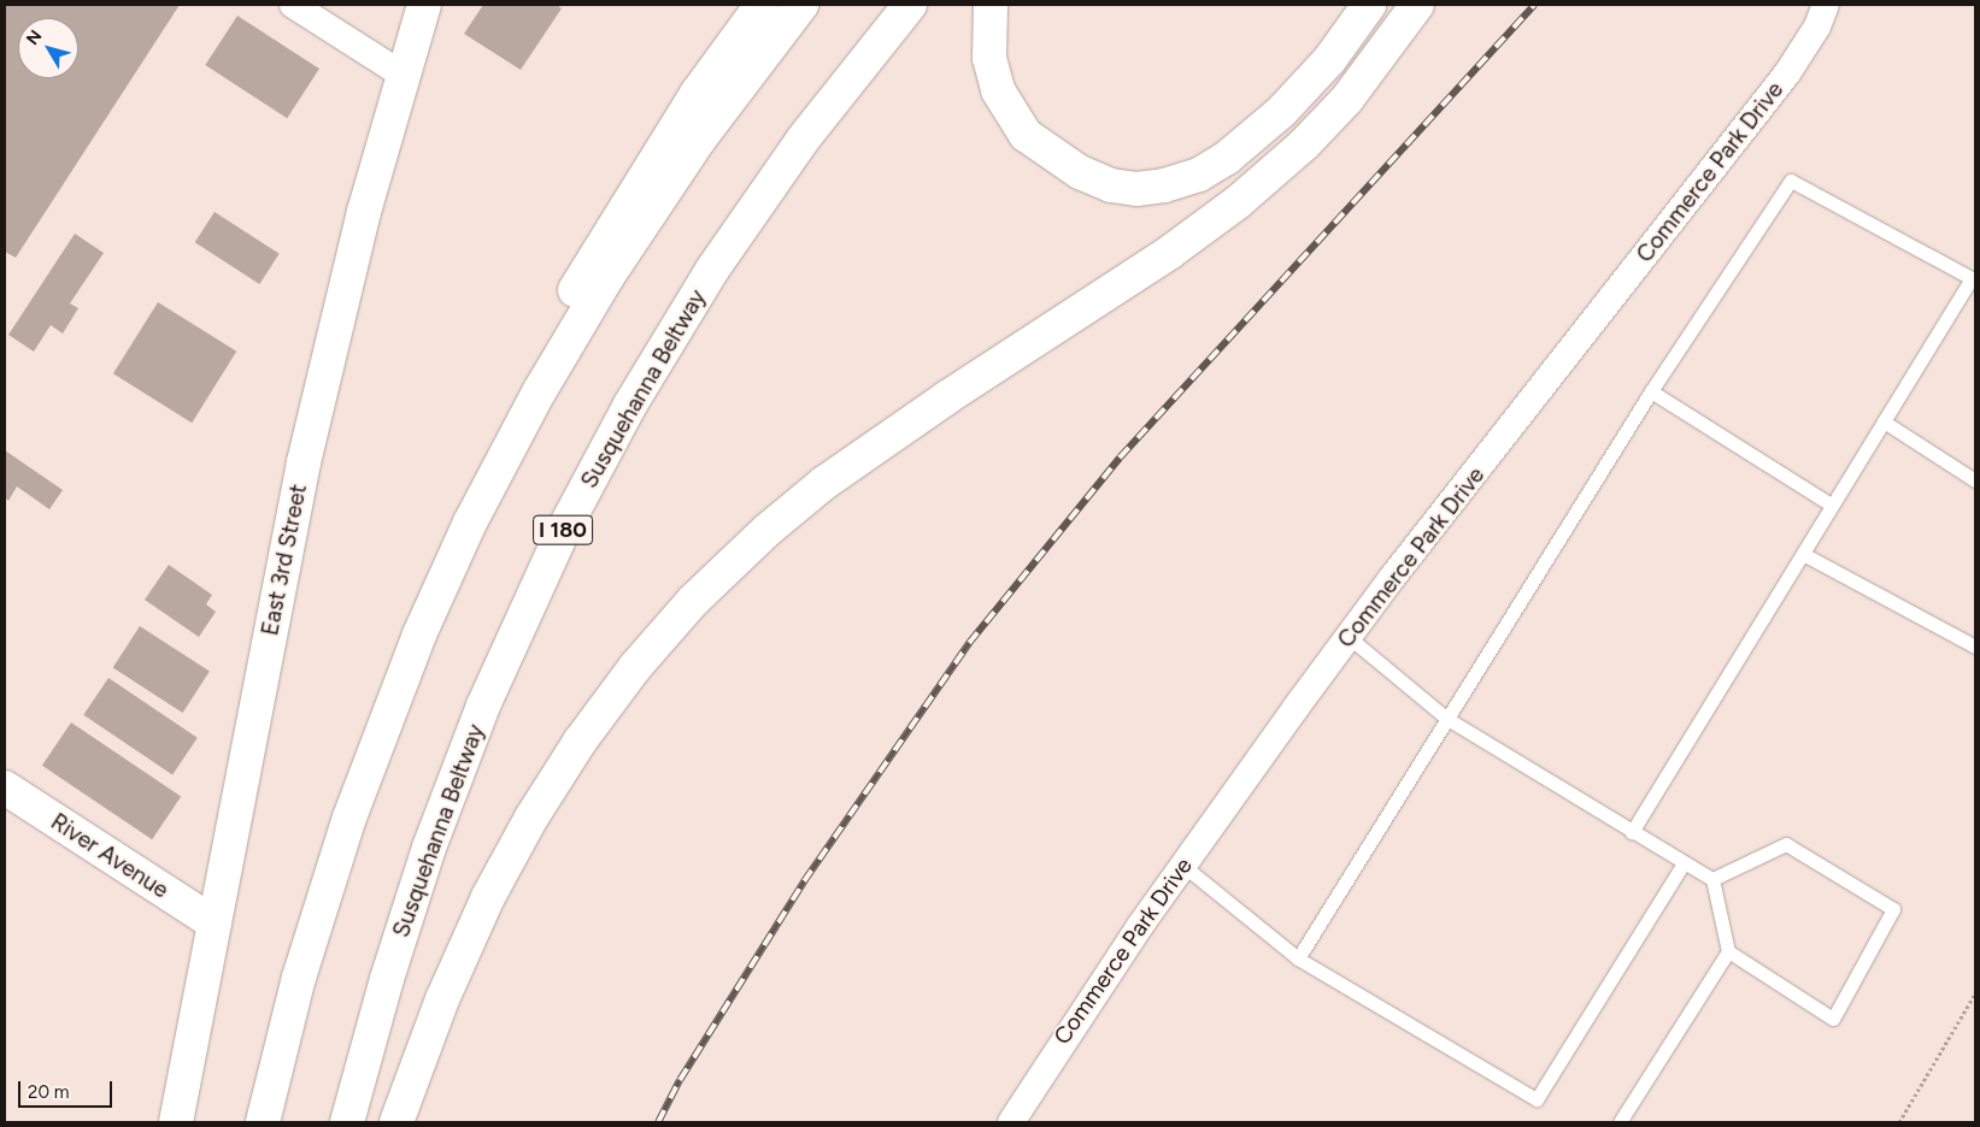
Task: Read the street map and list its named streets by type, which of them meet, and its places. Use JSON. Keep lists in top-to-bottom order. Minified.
{"streets":{"main road":["Susquehanna Beltway","I 180","East 3rd Street","River Avenue"],"street":["Commerce Park Drive"]},"crossings":[["East 3rd Street","River Avenue"]],"scale_bar":"20 m","north":"top left"}
